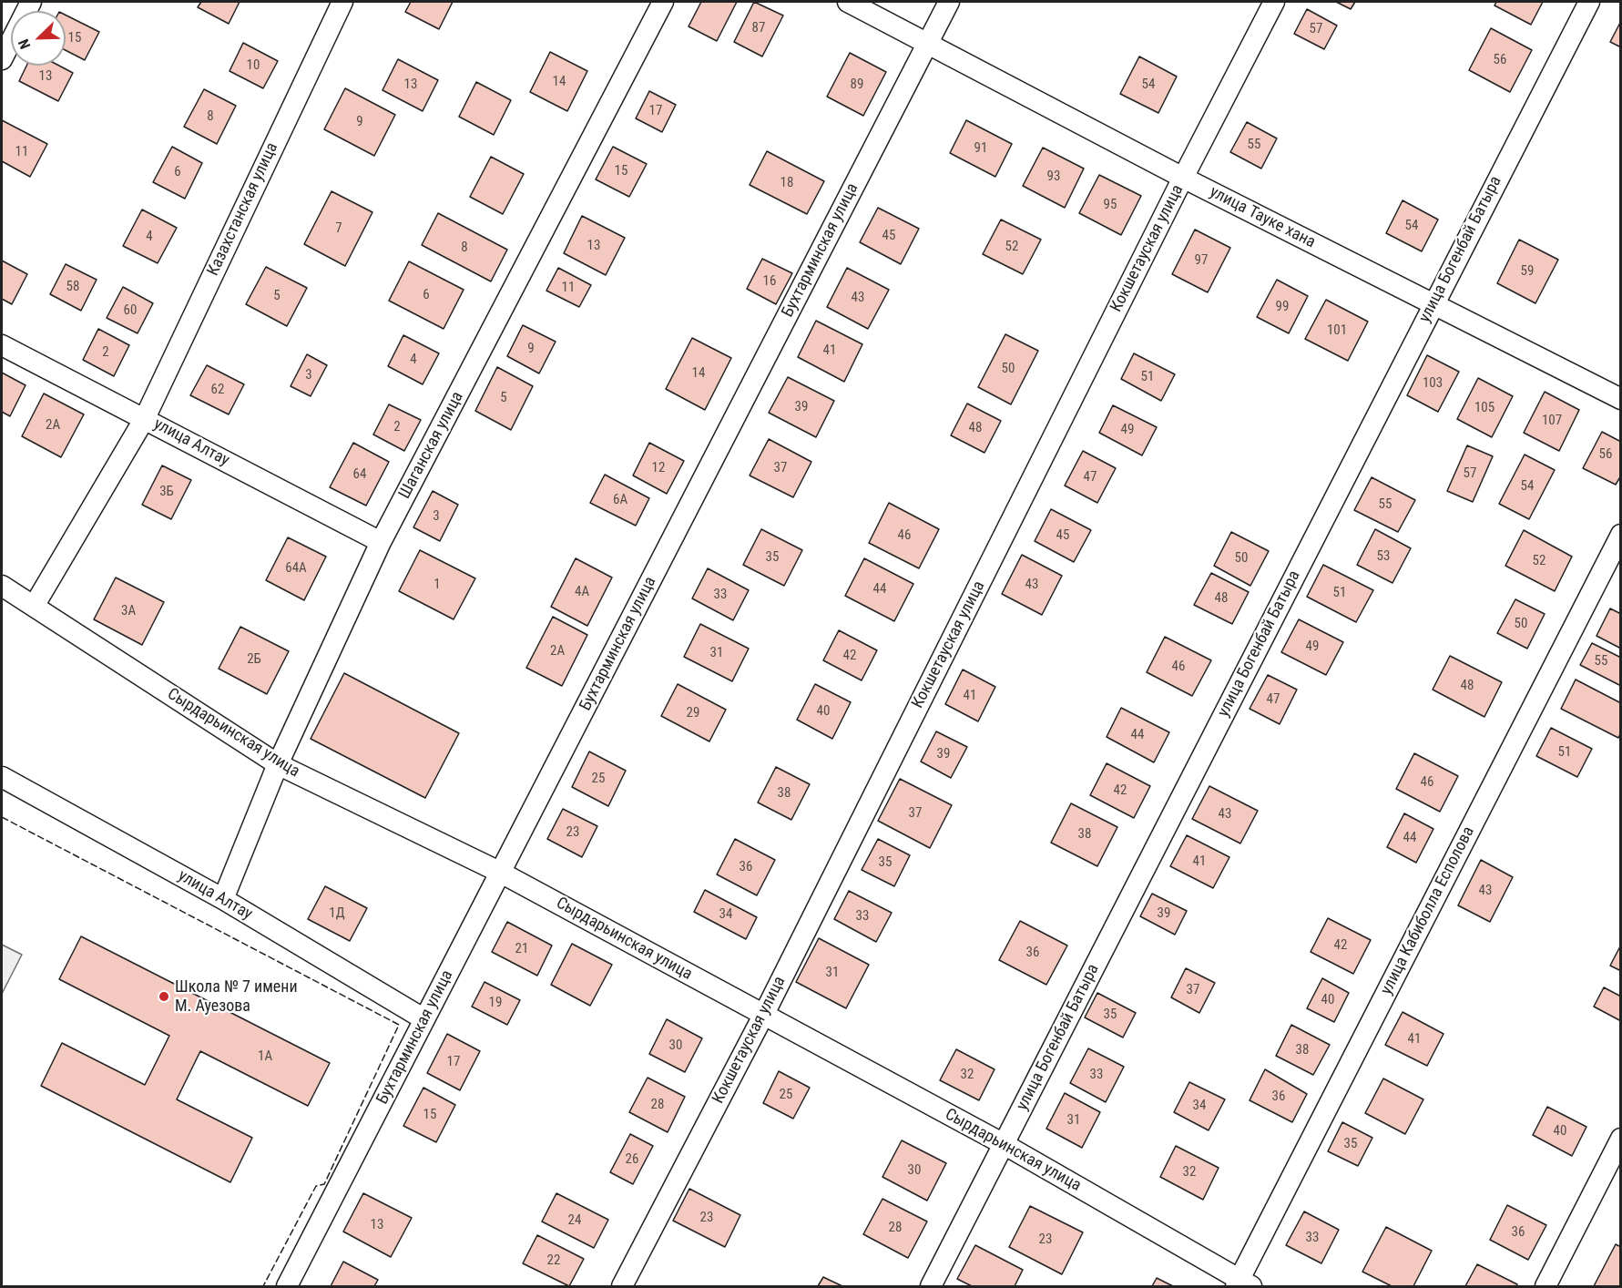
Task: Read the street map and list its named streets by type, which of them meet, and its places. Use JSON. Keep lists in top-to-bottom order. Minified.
{"streets":{"street":["Казахстанская улица","улица Тауке хана","Кокшетауская улица","улица Богенбай Батыра","Бухтарминская улица","улица Алтау","Шаганская улица","Сырдарьинская улица","улица Кабиболла Есполова"]},"crossings":[["Казахстанская улица","улица Алтау"],["Казахстанская улица","Сырдарьинская улица"],["улица Тауке хана","Кокшетауская улица"],["улица Тауке хана","улица Богенбай Батыра"],["улица Тауке хана","Бухтарминская улица"],["Кокшетауская улица","Сырдарьинская улица"],["улица Богенбай Батыра","Сырдарьинская улица"],["Бухтарминская улица","улица Алтау"],["Бухтарминская улица","Сырдарьинская улица"],["улица Алтау","Шаганская улица"],["Шаганская улица","Сырдарьинская улица"],["Сырдарьинская улица","улица Кабиболла Есполова"]],"places":["Школа № 7 имени М. Ауезова"],"house_numbers":["87","57","15","56","10","13","14","13","89","54","17","8","9","55","91","11","15","6","93","18","95","54","7","45","4","13","52","8","97","59","16","58","11","6","5","43","99","60","101","9","41","2","4","50","14","3","51","103","62","5","39","105","107","2А","2","48","49","56","12","37","57","64","47","54","3Б","6А","55","3","46","45","53","35","50","52","64А","1","43","44","4А","51","33","48","3А","50","49","2А","31","42","2Б","55","46","48","41","47","40","29","44","51","39","25","46","42","38","37","43","23","38","44","41","35","36","43","1Д","39","34","33","42","21","36","31","37","40","19","35","41","30","38","1А","17","32","33","25","36","28","34","15","31","40","35","26","30","32","23","24","13","28","36","33","23","22"],"north":"bottom left"}
